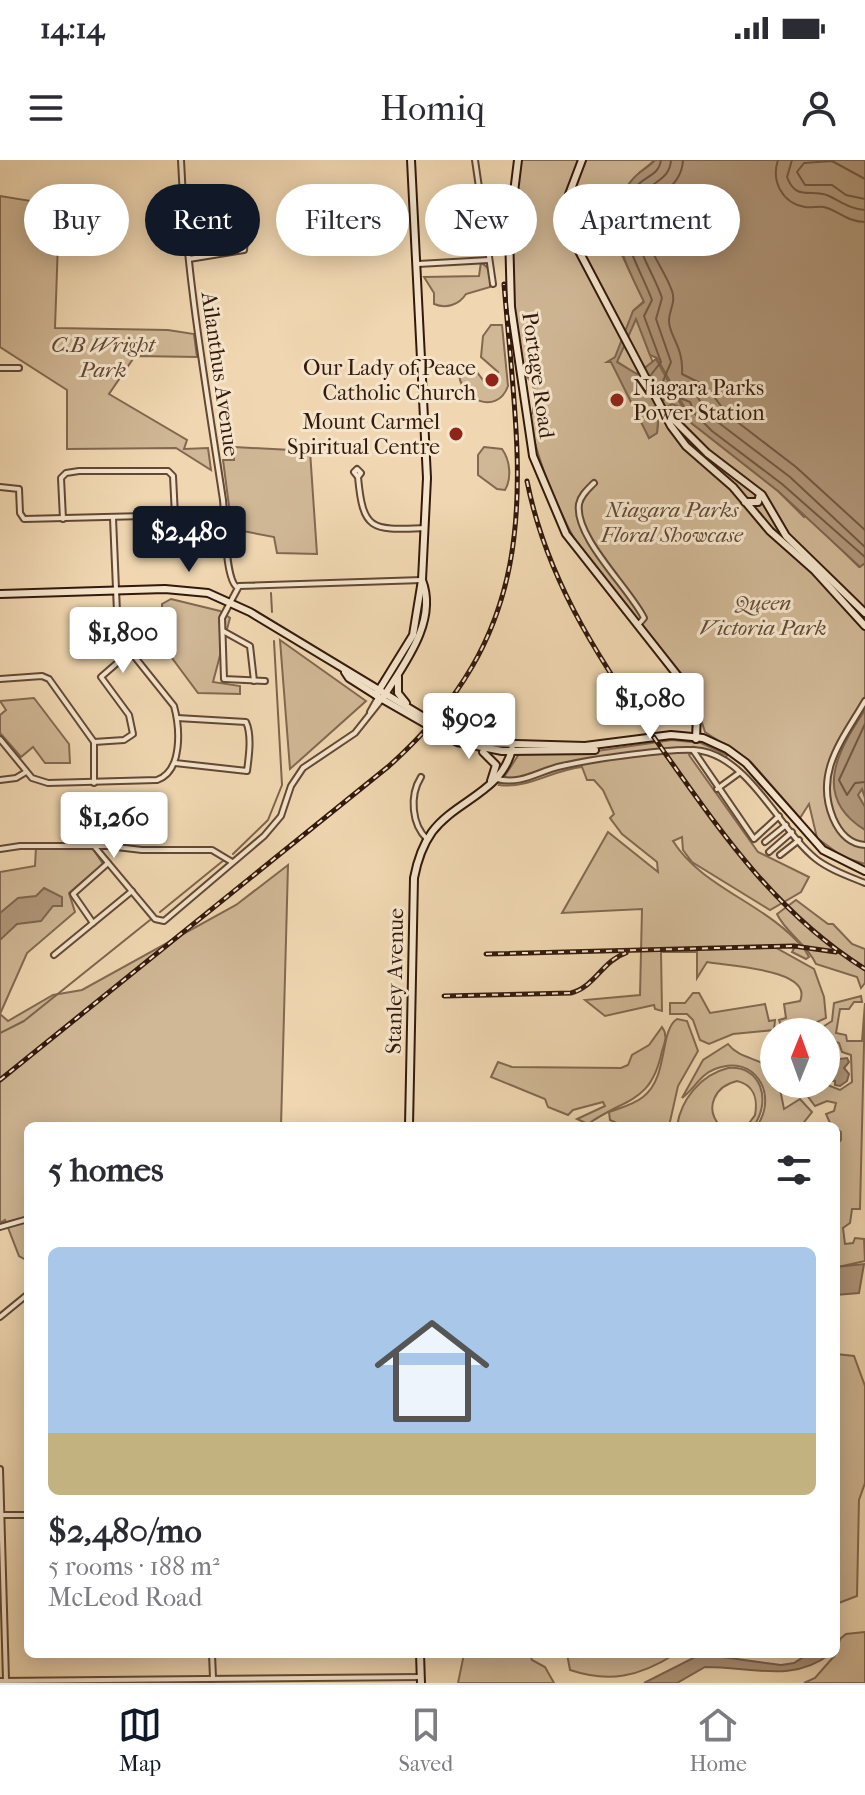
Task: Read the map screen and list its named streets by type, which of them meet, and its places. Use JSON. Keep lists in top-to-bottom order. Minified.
{"streets":{"main road":["Portage Road","Stanley Avenue"],"street":["Ailanthus Avenue"]},"parks":["C.B Wright Park","Niagara Parks Floral Showcase","Queen Victoria Park"],"places":["Our Lady of Peace Catholic Church","Niagara Parks Power Station","Mount Carmel Spiritual Centre"],"north":"top","page":{"status":"14:14","header":"Homiq","chip":["Buy","Rent","Filters","New","Apartment"],"price":["$2,480","$1,800","$1,080","$902","$1,260"],"heading":"5 homes","list":[{"name":"$2,480/mo","note":"5 rooms · 188 m² · McLeod Road"}],"tabs":["Map","Saved","Home"]}}
